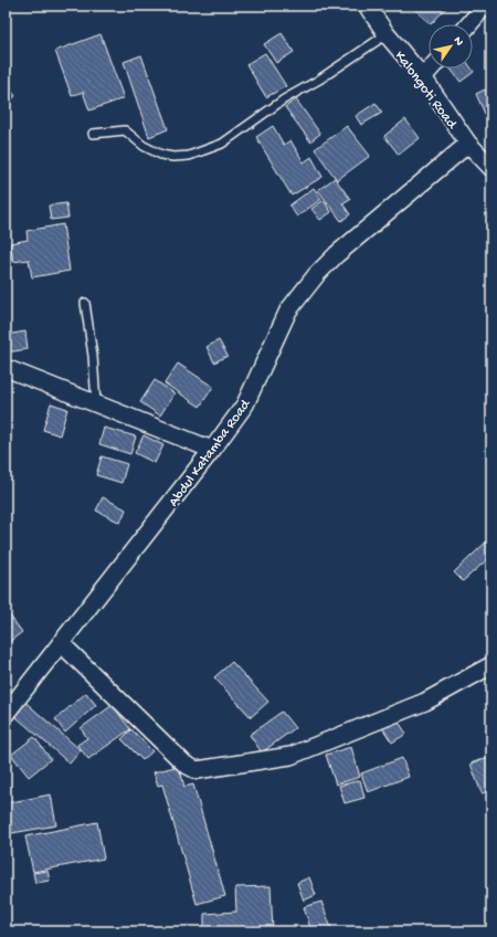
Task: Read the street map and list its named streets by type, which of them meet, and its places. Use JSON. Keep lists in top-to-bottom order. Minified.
{"streets":{"street":["Kalongoti Road","Abdul Katamba Road"]},"crossings":[["Kalongoti Road","Abdul Katamba Road"]],"north":"top right"}
